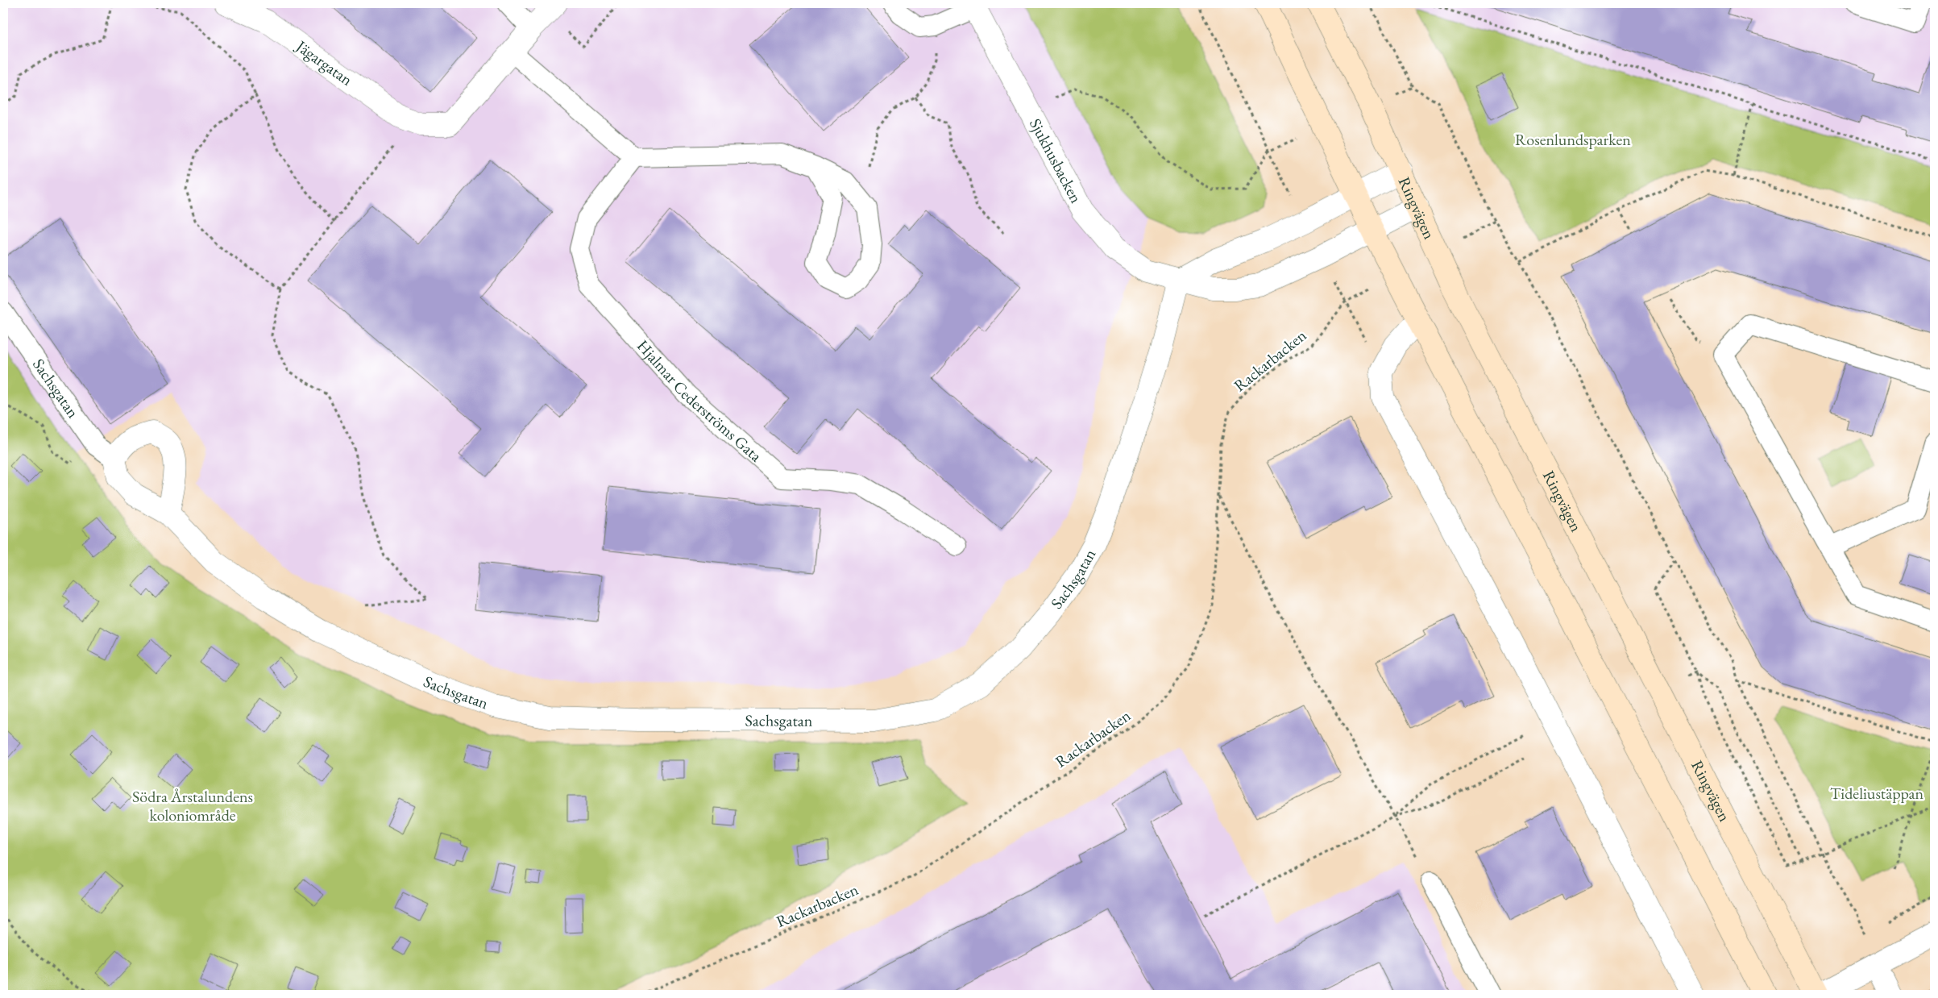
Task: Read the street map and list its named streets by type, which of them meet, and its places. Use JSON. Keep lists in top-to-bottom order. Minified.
{"streets":{"main road":["Ringvägen"],"street":["Jägargatan","Sjukhusbacken","Sachsgatan"],"lane":["Hjalmar Cederströms Gata"],"path":["Rackarbacken"]},"crossings":[["Sjukhusbacken","Ringvägen"],["Sjukhusbacken","Sachsgatan"]],"parks":["Rosenlundsparken","Tideliustäppan","Södra Årstalundens koloniområde"]}
